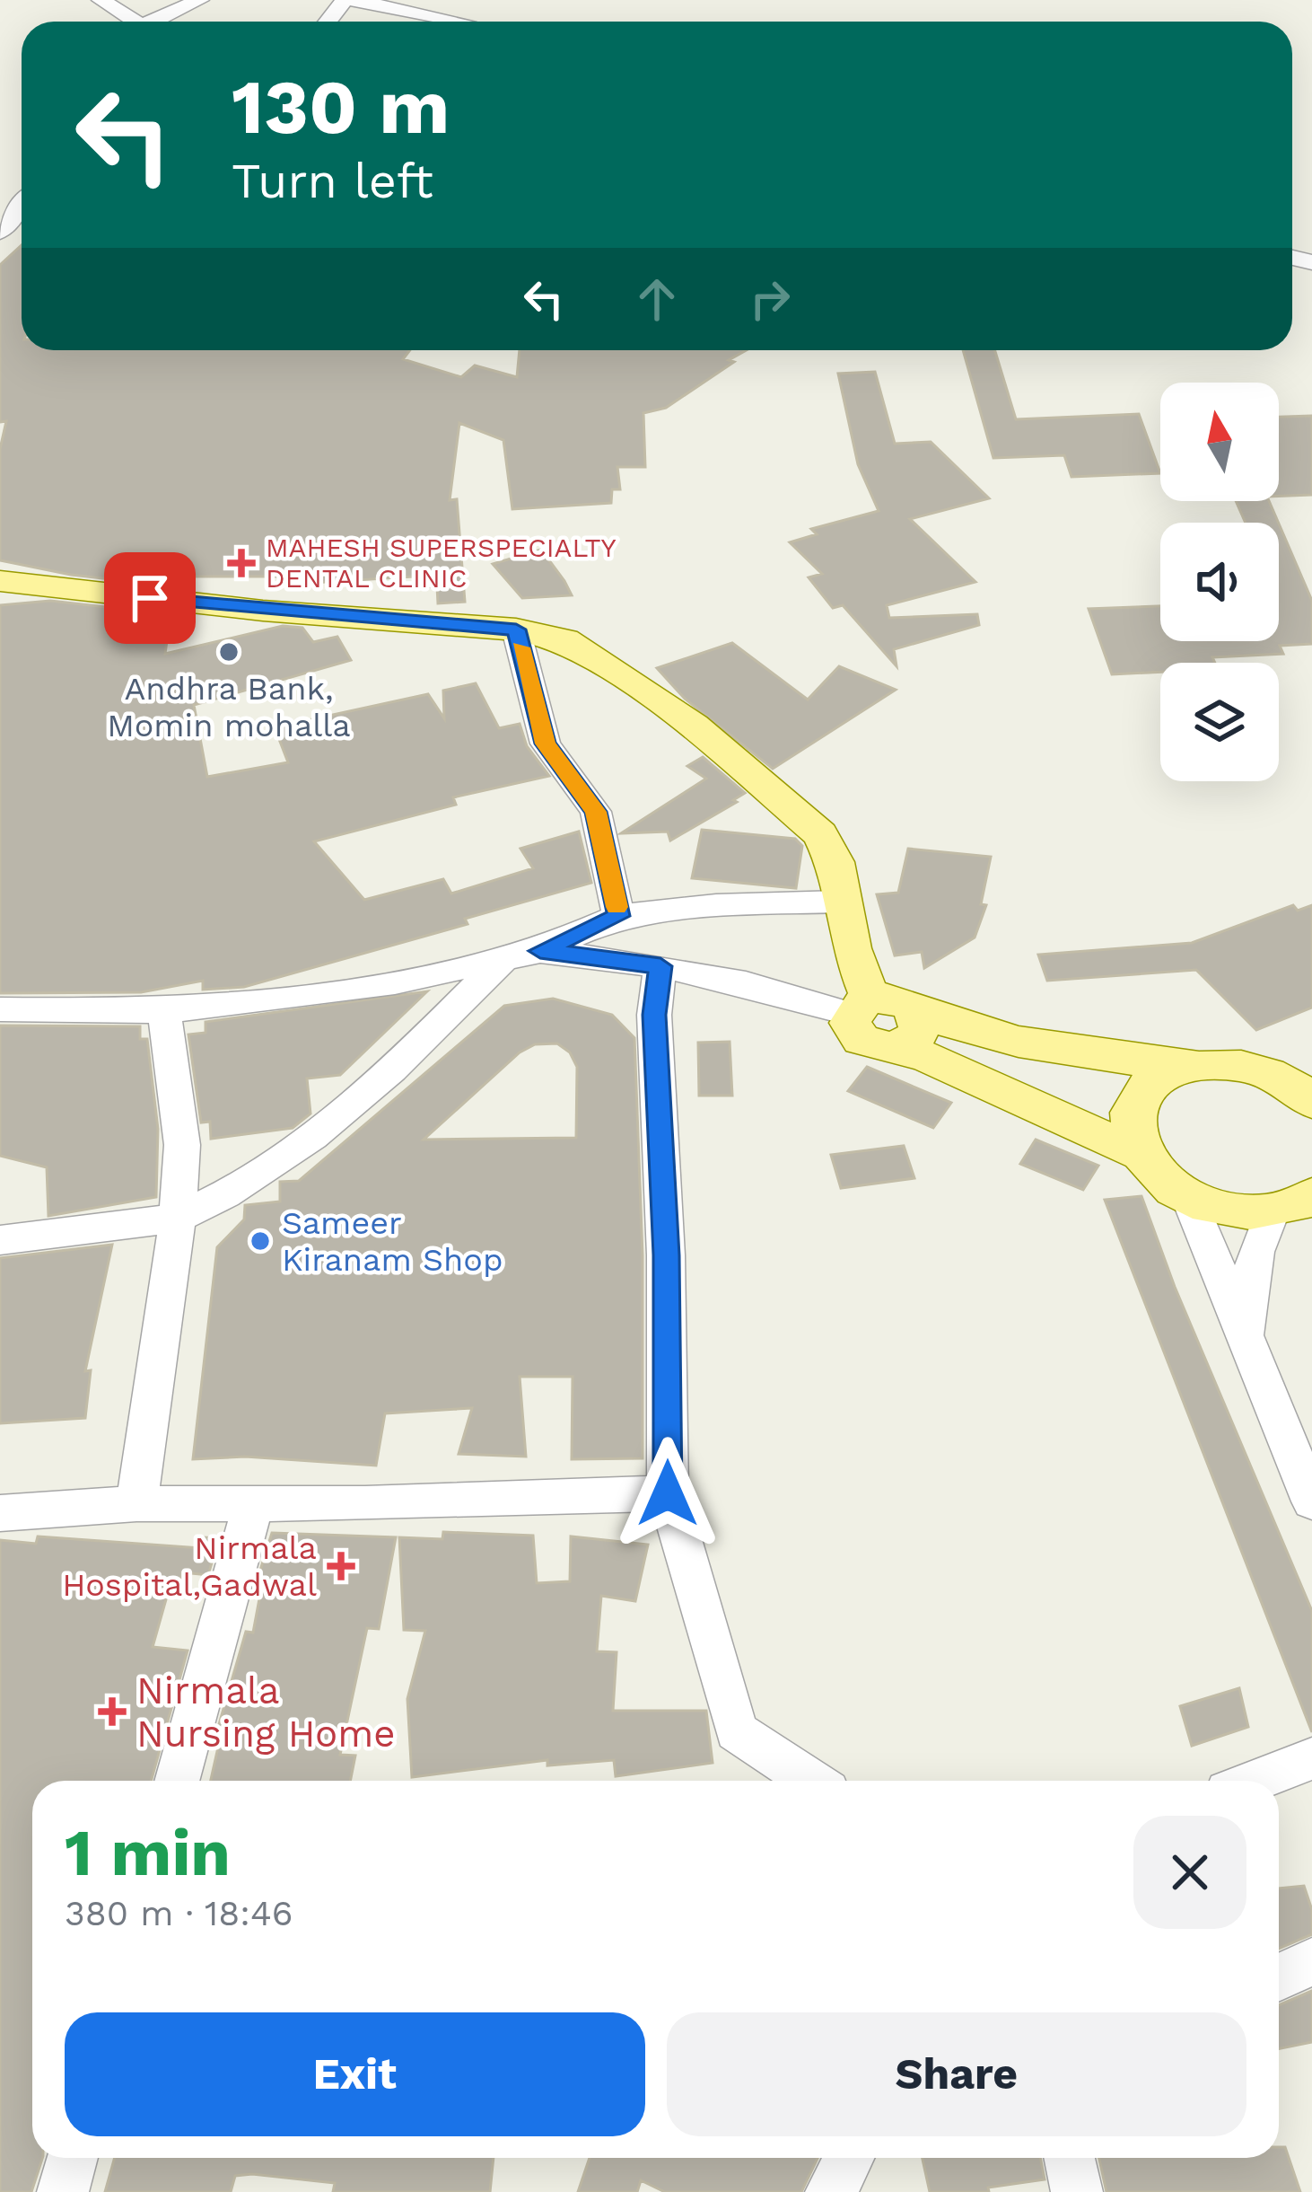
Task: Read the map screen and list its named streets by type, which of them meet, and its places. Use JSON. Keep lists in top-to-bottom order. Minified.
{"places":{"health":["MAHESH SUPERSPECIALTY DENTAL CLINIC","Nirmala Hospital,Gadwal","Nirmala Nursing Home"],"other":["Andhra Bank, Momin mohalla","Sameer Kiranam Shop"]},"north":"top","page":{"turn":["130 m","Turn left"],"heading":["1 min","380 m · 18:46"],"buttons":["Exit","Share"]}}
